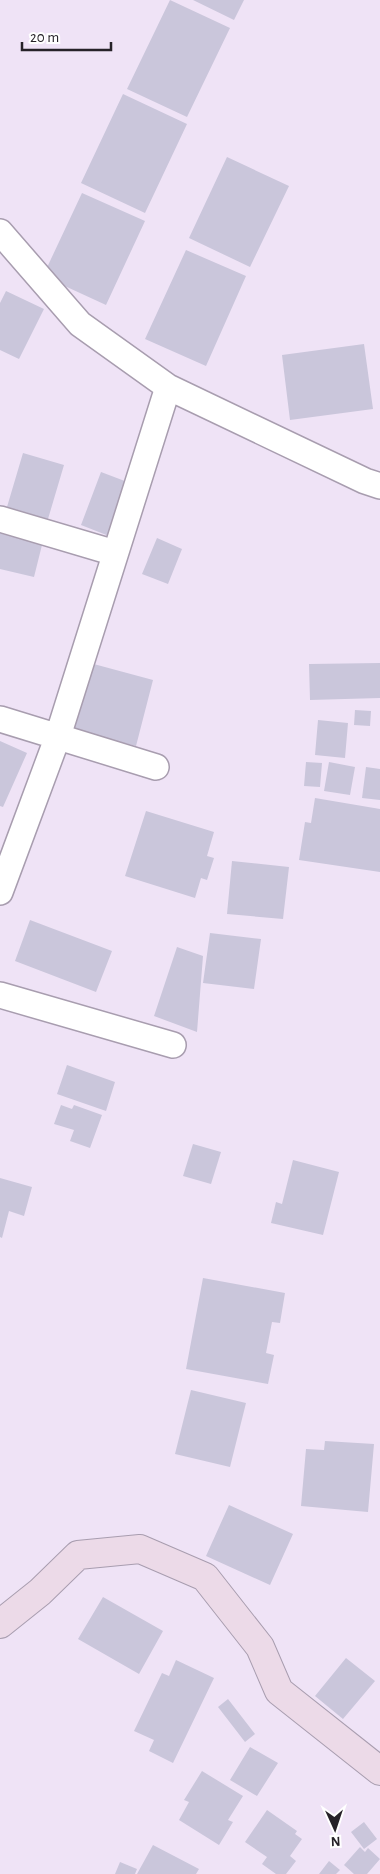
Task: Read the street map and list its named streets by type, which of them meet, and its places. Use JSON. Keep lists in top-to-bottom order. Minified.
{"scale_bar":"20 m","north":"bottom"}
